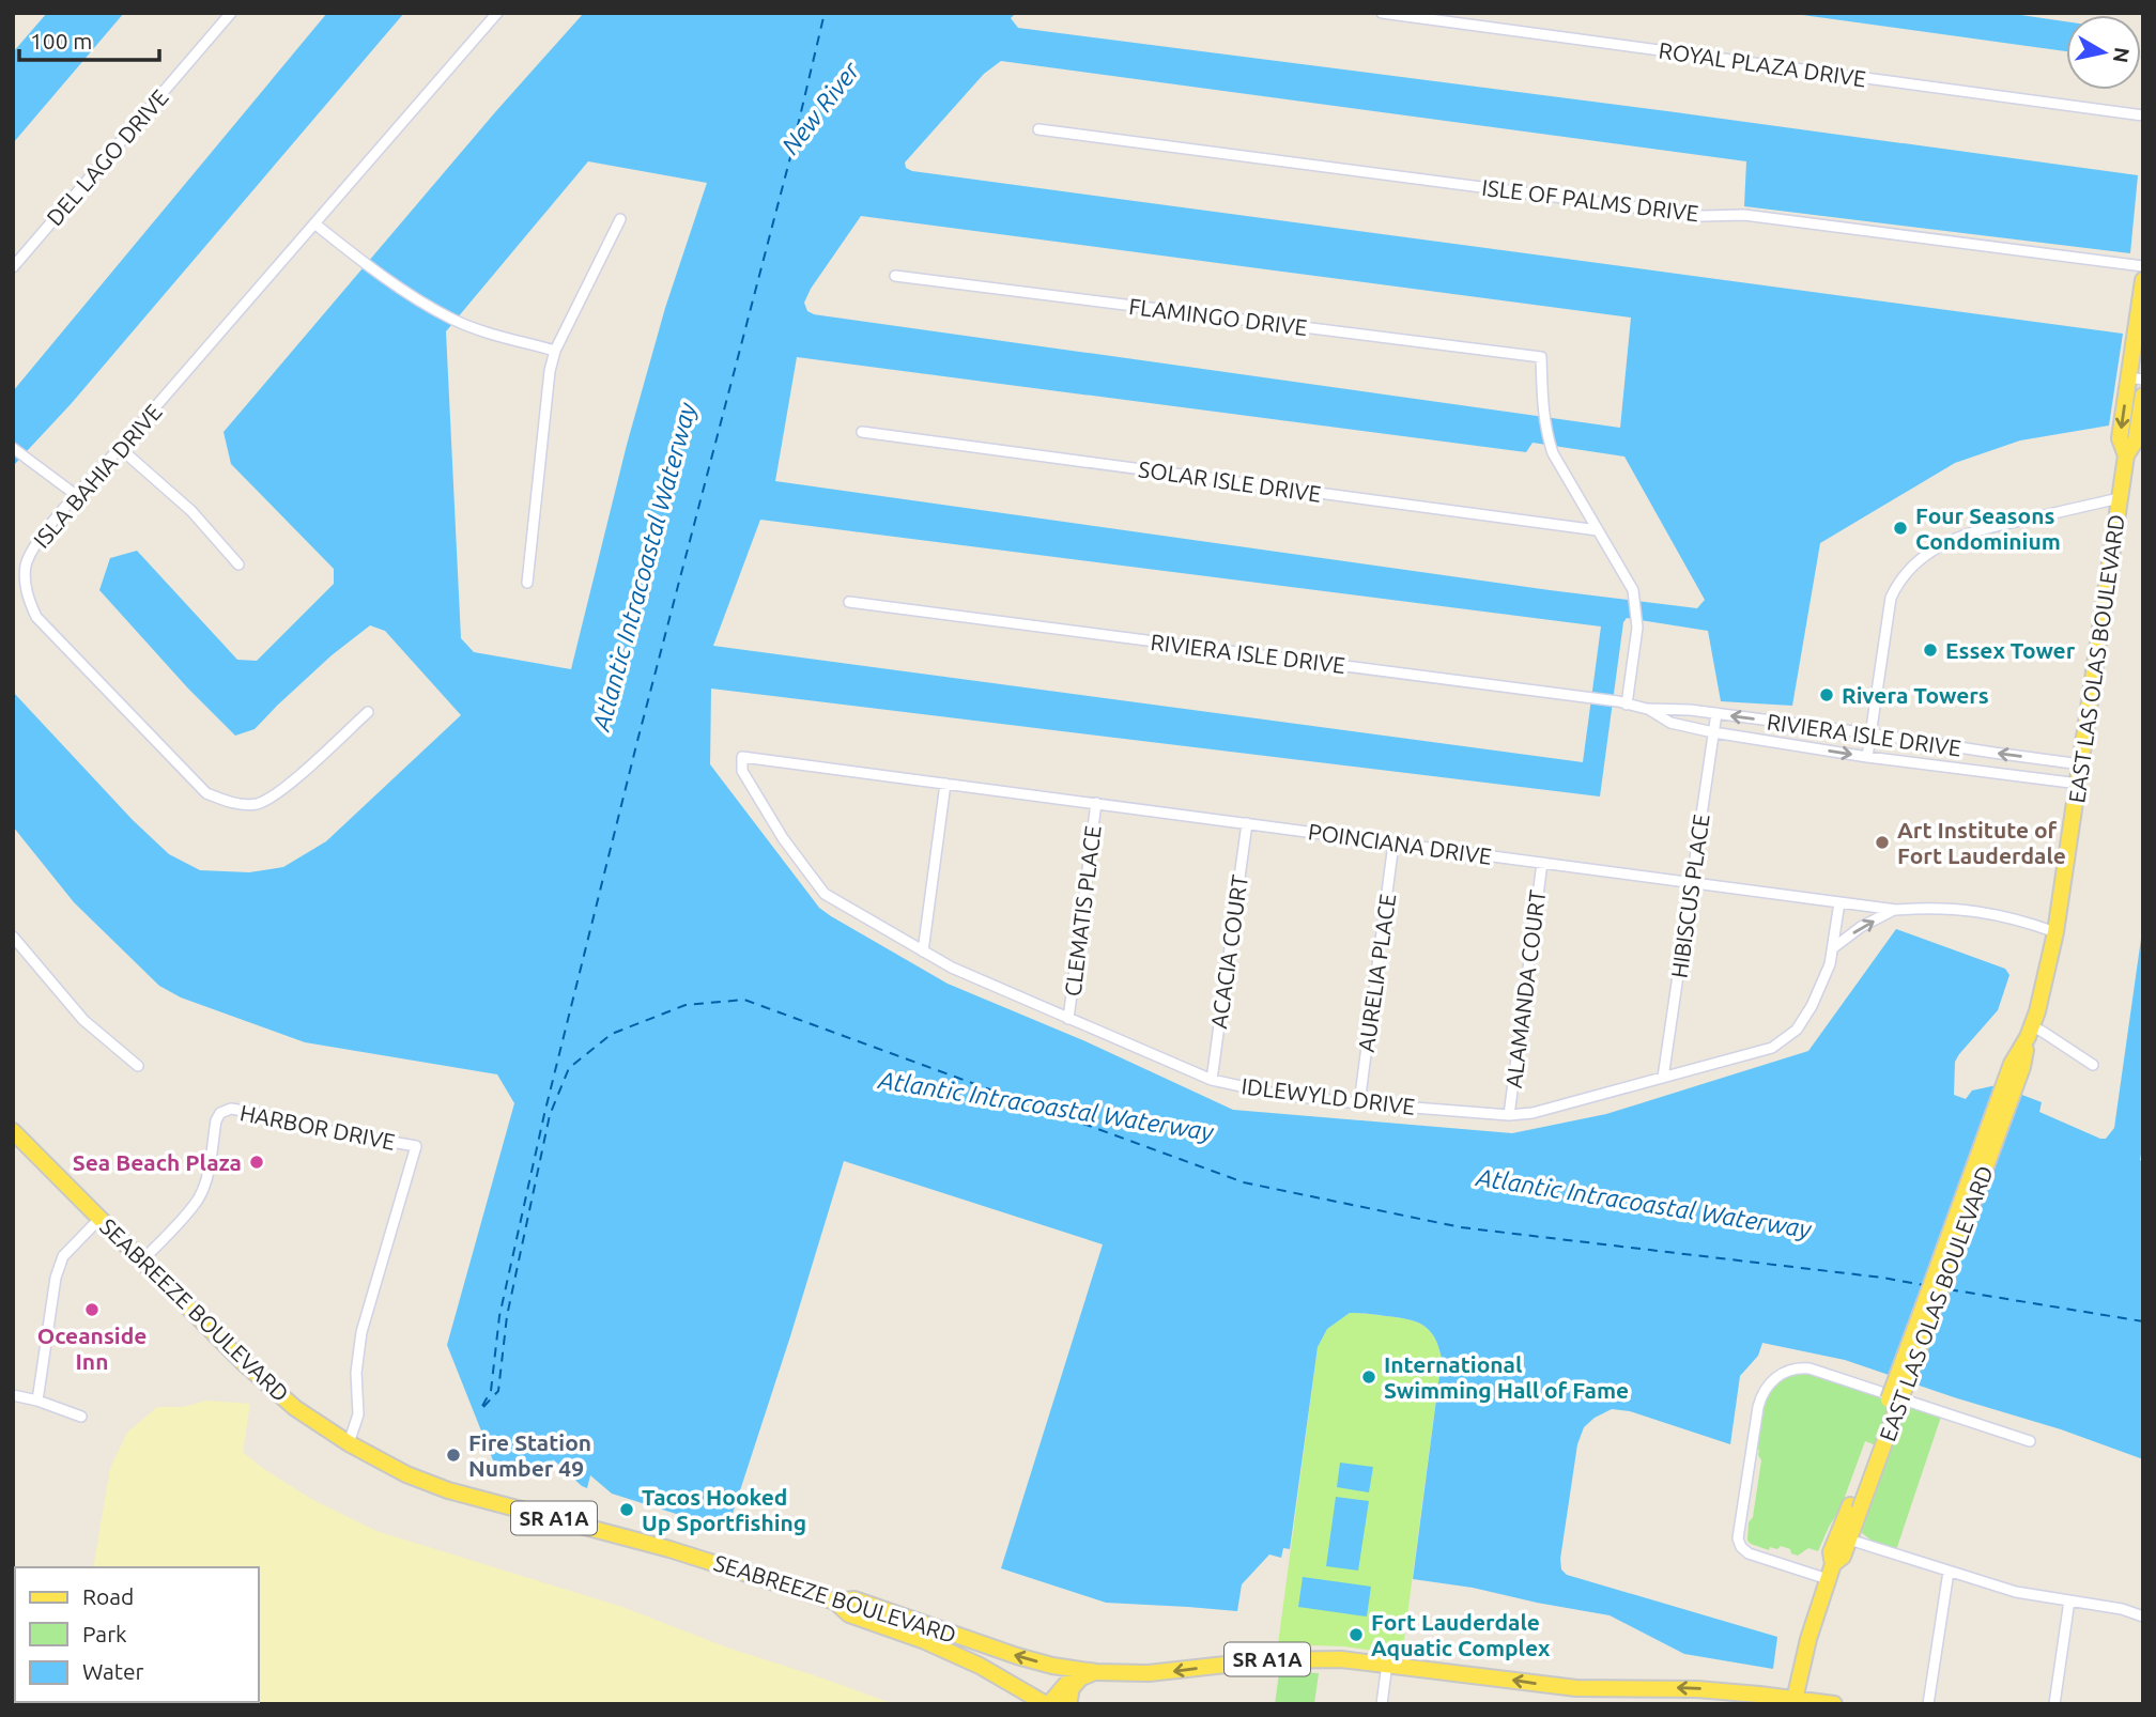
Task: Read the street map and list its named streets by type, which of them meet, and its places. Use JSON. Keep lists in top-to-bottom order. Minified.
{"streets":{"main road":["EAST LAS OLAS BOULEVARD","SEABREEZE BOULEVARD","SR A1A"],"street":["ROYAL PLAZA DRIVE","DEL LAGO DRIVE","ISLE OF PALMS DRIVE","FLAMINGO DRIVE","ISLA BAHIA DRIVE","SOLAR ISLE DRIVE","RIVIERA ISLE DRIVE","POINCIANA DRIVE","HIBISCUS PLACE","CLEMATIS PLACE","ACACIA COURT","AURELIA PLACE","ALAMANDA COURT","IDLEWYLD DRIVE","HARBOR DRIVE"]},"crossings":[["FLAMINGO DRIVE","SOLAR ISLE DRIVE"],["RIVIERA ISLE DRIVE","EAST LAS OLAS BOULEVARD"],["RIVIERA ISLE DRIVE","HIBISCUS PLACE"],["EAST LAS OLAS BOULEVARD","POINCIANA DRIVE"],["EAST LAS OLAS BOULEVARD","SEABREEZE BOULEVARD"],["EAST LAS OLAS BOULEVARD","SR A1A"],["POINCIANA DRIVE","HIBISCUS PLACE"],["POINCIANA DRIVE","CLEMATIS PLACE"],["POINCIANA DRIVE","ACACIA COURT"],["POINCIANA DRIVE","AURELIA PLACE"],["POINCIANA DRIVE","ALAMANDA COURT"],["POINCIANA DRIVE","IDLEWYLD DRIVE"],["HIBISCUS PLACE","IDLEWYLD DRIVE"],["CLEMATIS PLACE","IDLEWYLD DRIVE"],["ACACIA COURT","IDLEWYLD DRIVE"],["AURELIA PLACE","IDLEWYLD DRIVE"],["ALAMANDA COURT","IDLEWYLD DRIVE"],["HARBOR DRIVE","SEABREEZE BOULEVARD"],["SEABREEZE BOULEVARD","SR A1A"]],"one_way":["SEABREEZE BOULEVARD"],"water":["New River","Atlantic Intracoastal Waterway"],"places":["Four Seasons Condominium","Essex Tower","Rivera Towers","Art Institute of Fort Lauderdale","Sea Beach Plaza","Oceanside Inn","International Swimming Hall of Fame","Fire Station Number 49","Tacos Hooked Up Sportfishing","Fort Lauderdale Aquatic Complex"],"legend":["Road","Park","Water"],"scale_bar":"100 m","north":"right"}
